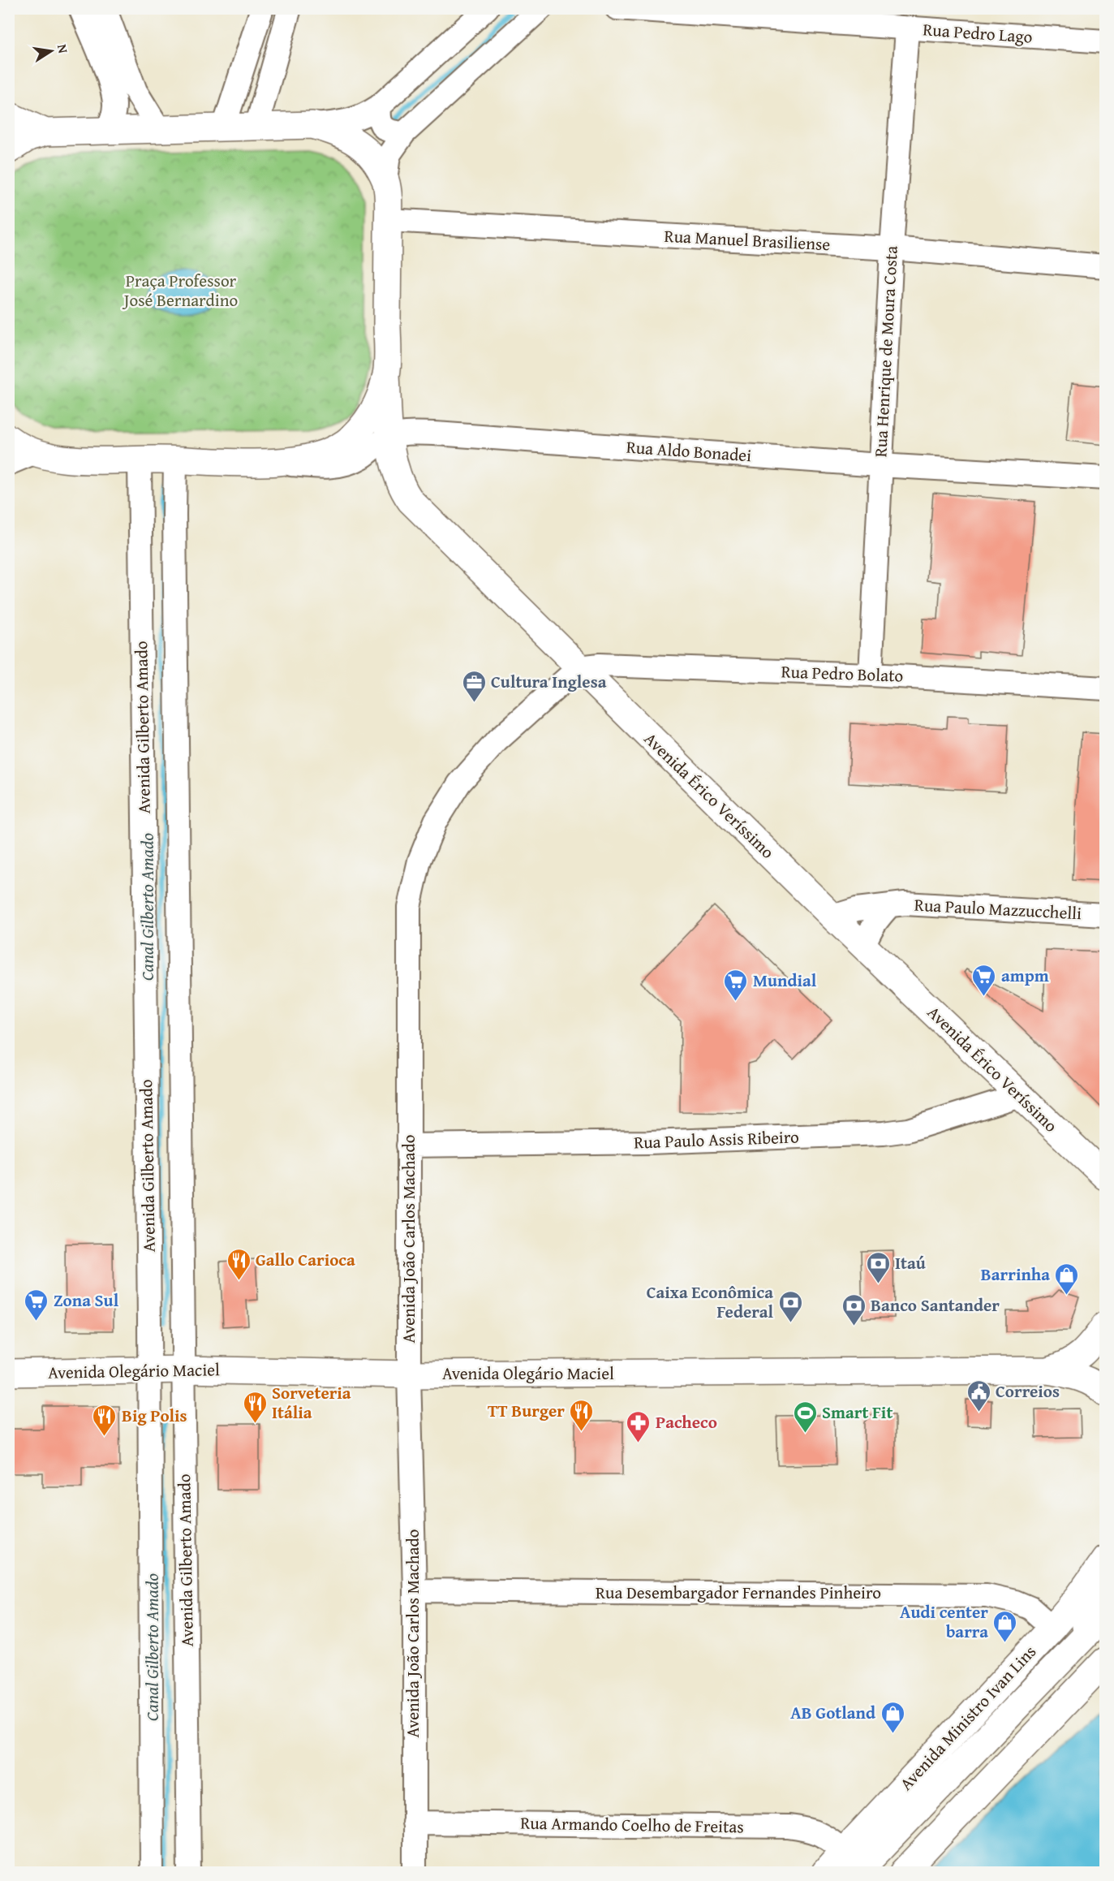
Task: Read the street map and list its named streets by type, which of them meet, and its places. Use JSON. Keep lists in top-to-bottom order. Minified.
{"streets":{"main road":["Avenida Érico Veríssimo","Avenida Olegário Maciel","Avenida Ministro Ivan Lins"],"street":["Rua Pedro Lago","Rua Manuel Brasiliense","Rua Henrique de Moura Costa","Rua Aldo Bonadei","Rua Pedro Bolato","Avenida Gilberto Amado","Rua Paulo Mazzucchelli","Rua Paulo Assis Ribeiro","Avenida João Carlos Machado","Rua Desembargador Fernandes Pinheiro","Rua Armando Coelho de Freitas"]},"crossings":[["Rua Pedro Lago","Rua Henrique de Moura Costa"],["Rua Manuel Brasiliense","Rua Henrique de Moura Costa"],["Rua Henrique de Moura Costa","Rua Aldo Bonadei"],["Rua Henrique de Moura Costa","Rua Pedro Bolato"],["Rua Aldo Bonadei","Avenida Érico Veríssimo"],["Rua Pedro Bolato","Avenida Érico Veríssimo"],["Rua Pedro Bolato","Avenida João Carlos Machado"],["Avenida Gilberto Amado","Avenida Olegário Maciel"],["Avenida Érico Veríssimo","Rua Paulo Mazzucchelli"],["Avenida Érico Veríssimo","Rua Paulo Assis Ribeiro"],["Avenida Érico Veríssimo","Avenida João Carlos Machado"],["Rua Paulo Assis Ribeiro","Avenida João Carlos Machado"],["Avenida João Carlos Machado","Avenida Olegário Maciel"],["Avenida João Carlos Machado","Rua Desembargador Fernandes Pinheiro"],["Avenida João Carlos Machado","Rua Armando Coelho de Freitas"],["Rua Desembargador Fernandes Pinheiro","Avenida Ministro Ivan Lins"],["Avenida Ministro Ivan Lins","Rua Armando Coelho de Freitas"]],"water":["Canal Gilberto Amado"],"parks":["Praça Professor José Bernardino"],"places":{"office":["Cultura Inglesa"],"supermarket":["ampm","Mundial","Zona Sul"],"restaurant":["Gallo Carioca","Sorveteria Itália","TT Burger","Big Polis"],"bank":["Itaú","Caixa Econômica Federal","Banco Santander"],"shop":["Barrinha","Audi center barra","AB Gotland"],"public building":["Correios"],"sports":["Smart Fit"],"pharmacy":["Pacheco"]},"north":"right"}
